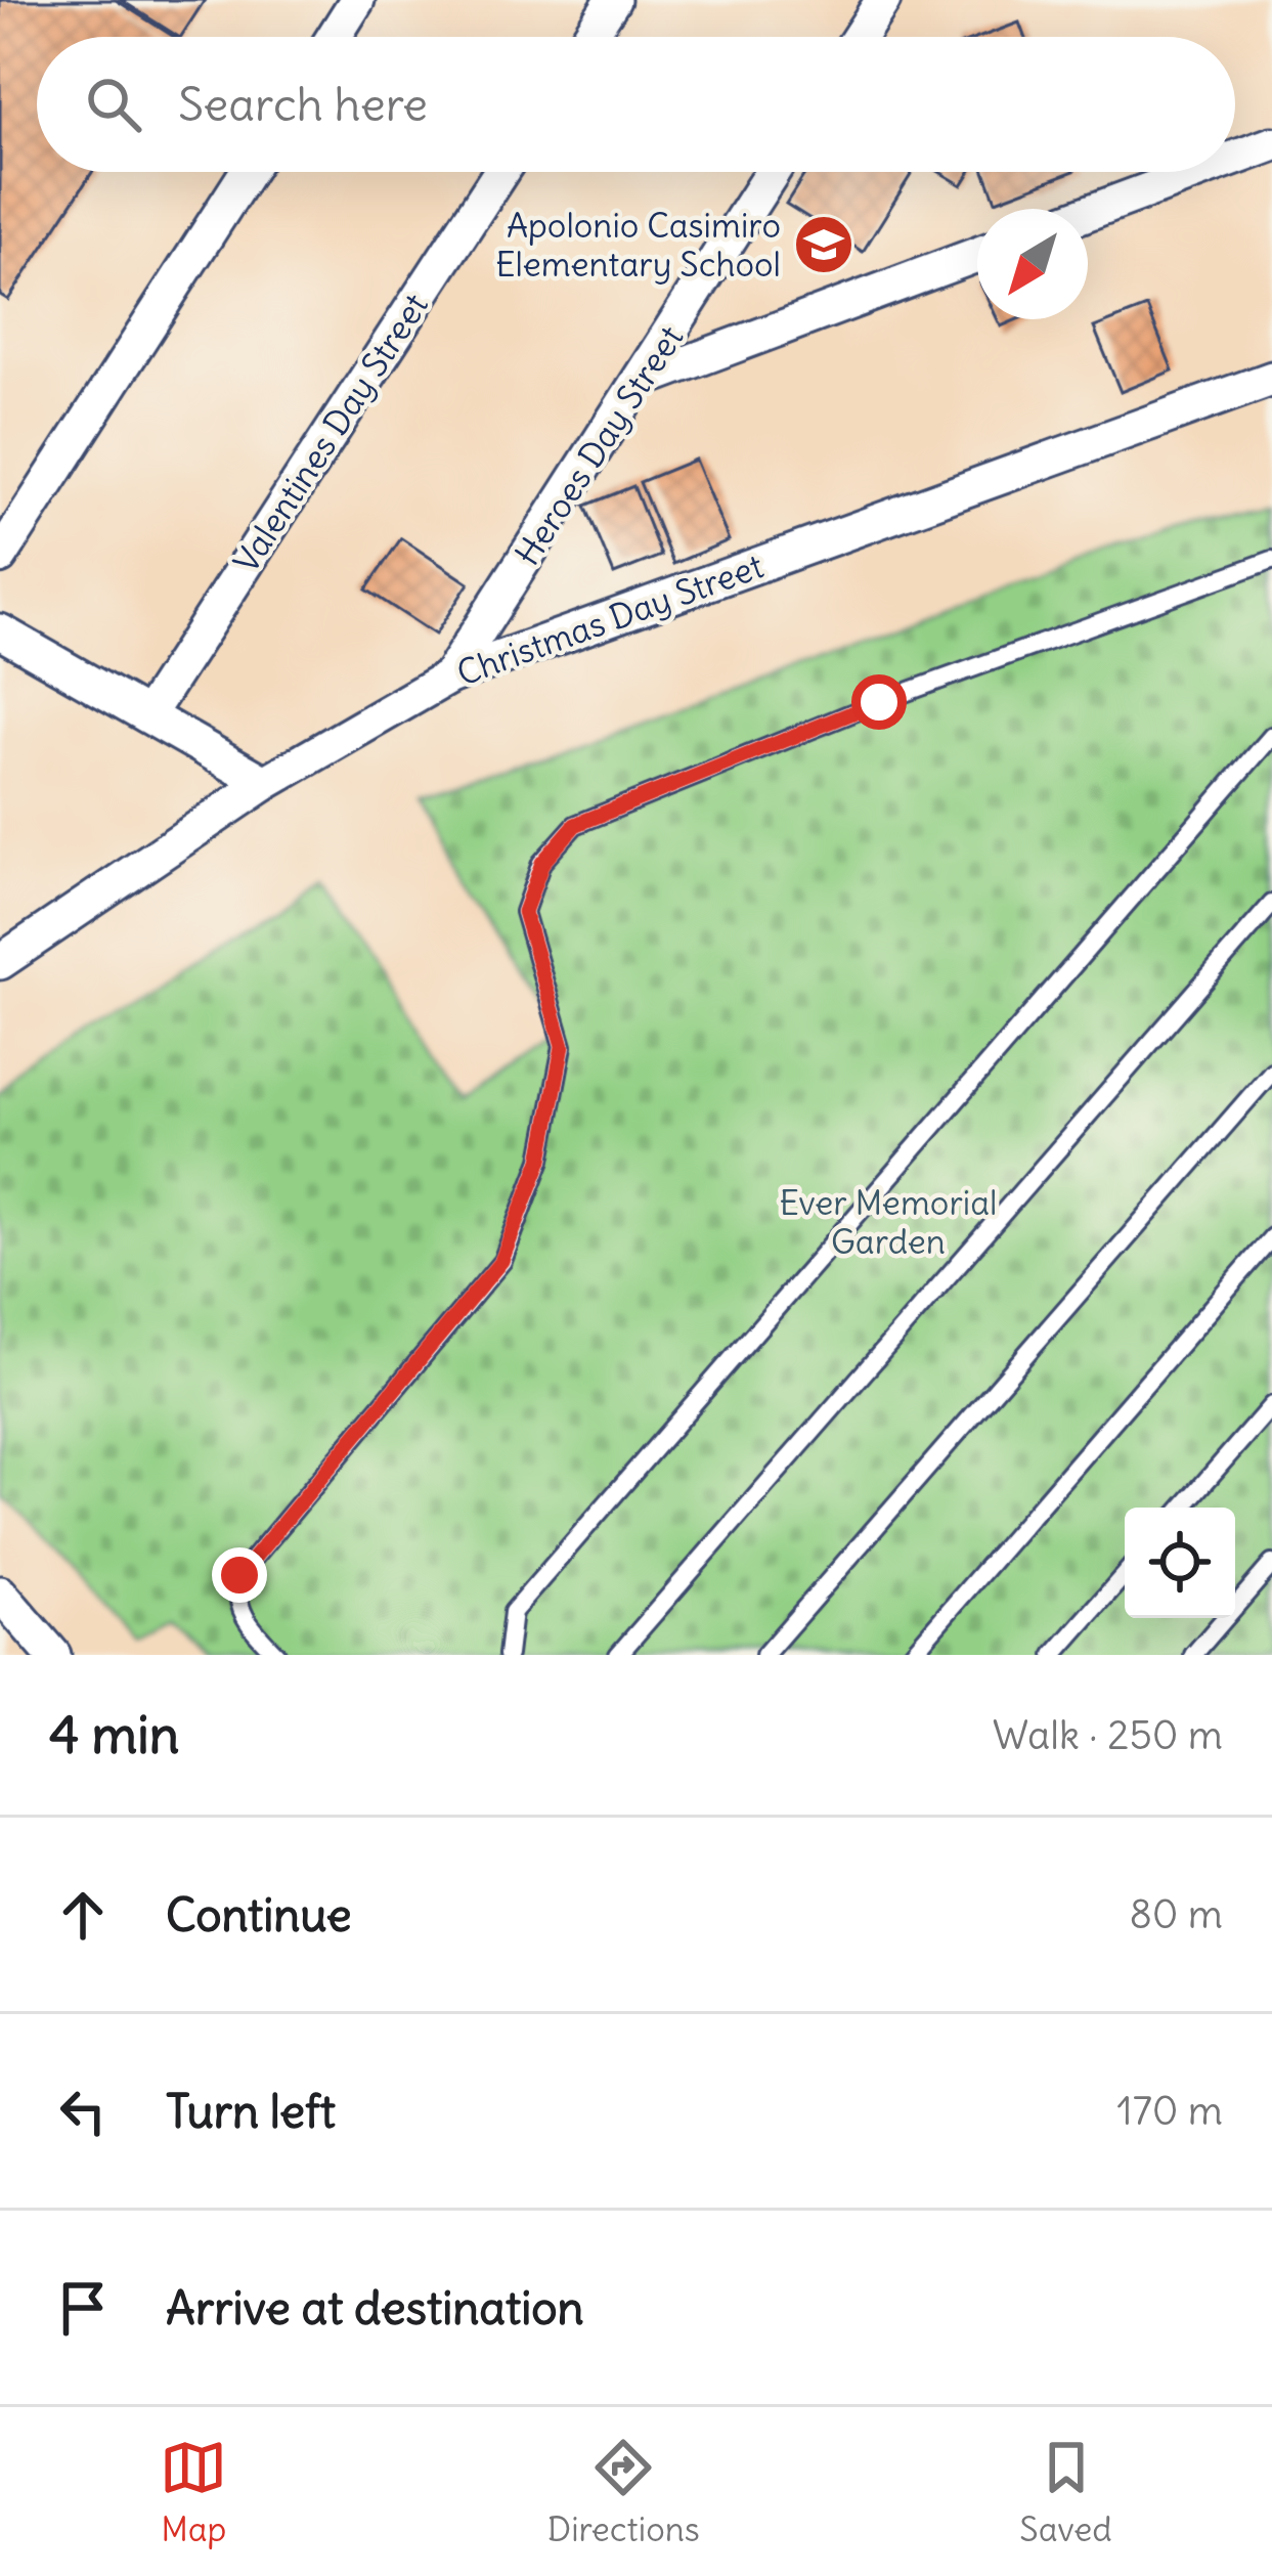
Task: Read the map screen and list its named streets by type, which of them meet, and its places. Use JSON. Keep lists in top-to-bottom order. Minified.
{"streets":{"street":["Valentines Day Street","Heroes Day Street","Christmas Day Street"]},"crossings":[["Heroes Day Street","Christmas Day Street"]],"parks":["Ever Memorial Garden"],"places":{"school or university":["Apolonio Casimiro Elementary School"]},"north":"bottom left","page":{"search":"Search here","heading":["4 min","Walk · 250 m"],"list":[["Continue","80 m"],["Turn left","170 m"],"Arrive at destination"],"nav":["Map","Directions","Saved"]}}
